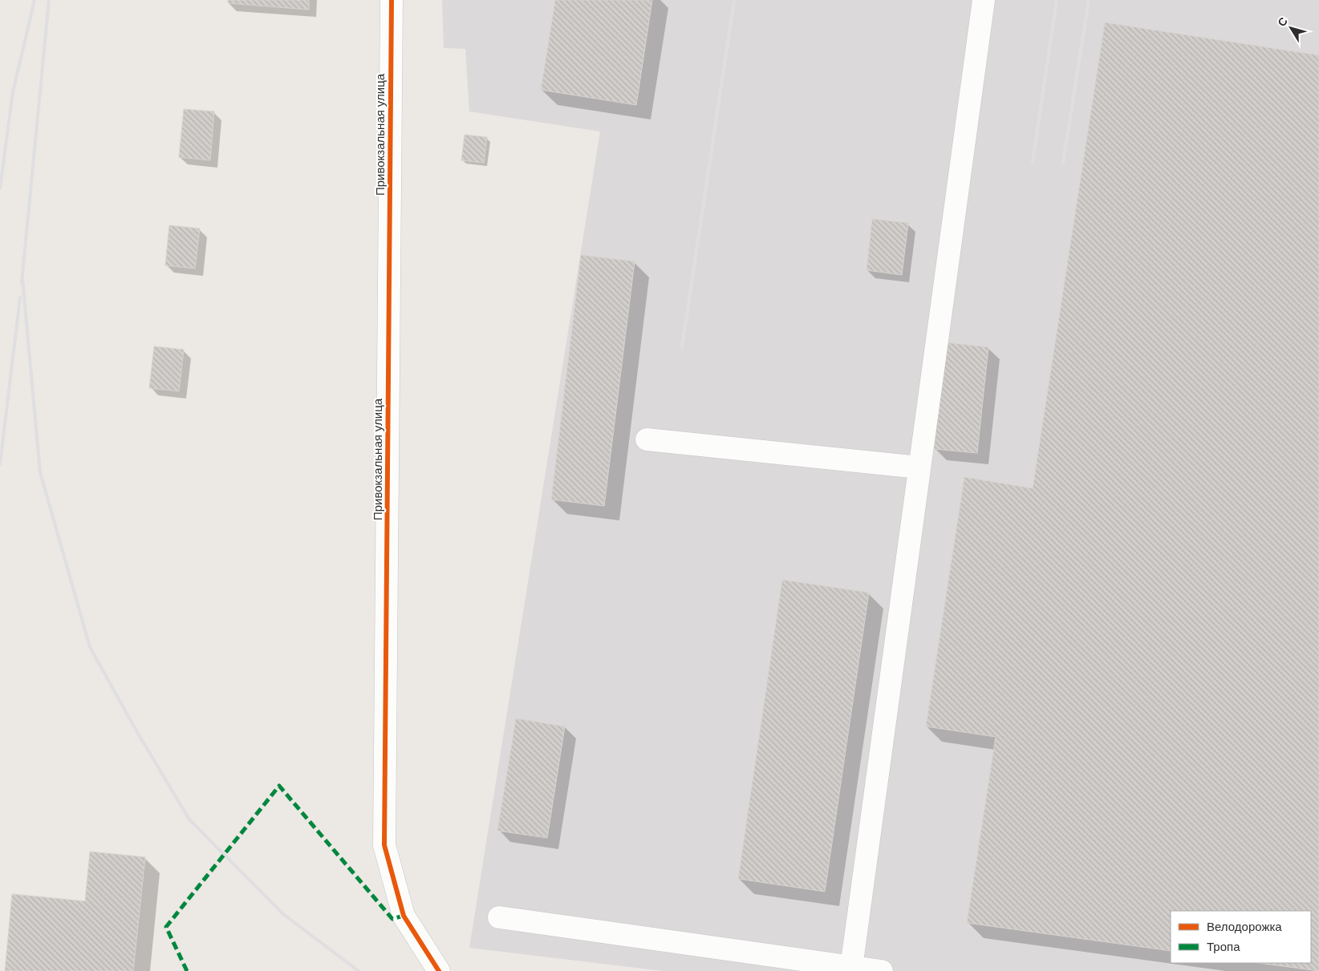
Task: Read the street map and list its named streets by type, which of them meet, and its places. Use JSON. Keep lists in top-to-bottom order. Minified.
{"streets":{"street":["Привокзальная улица"]},"legend":["Велодорожка","Тропа"],"north":"top left"}
